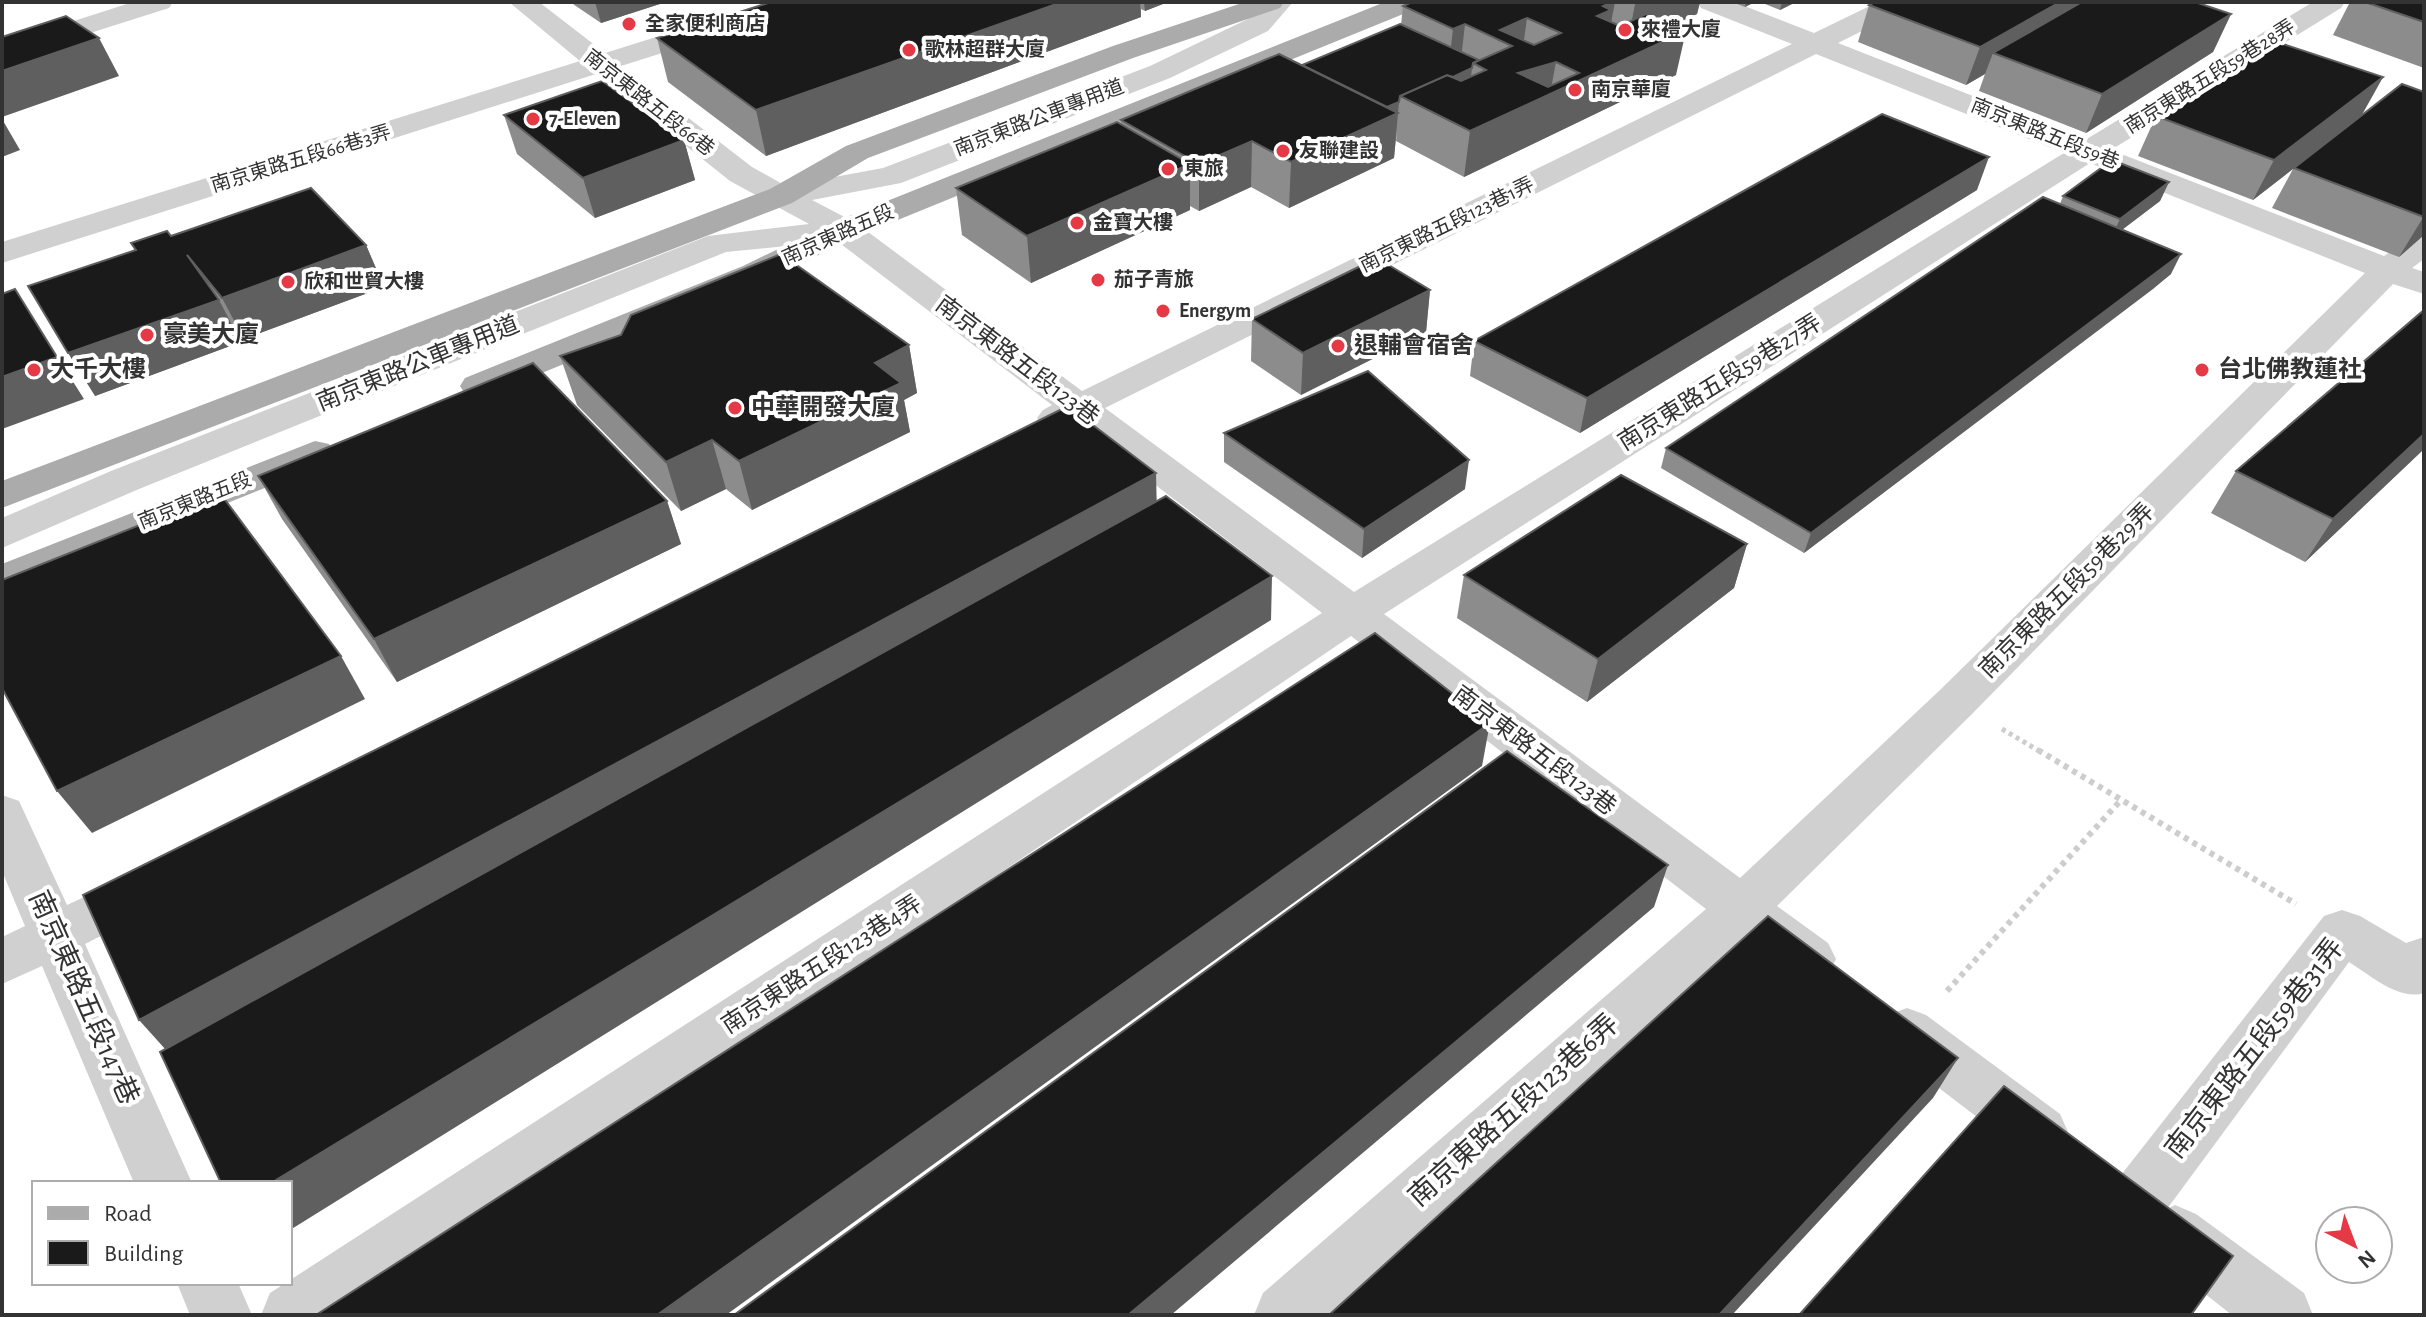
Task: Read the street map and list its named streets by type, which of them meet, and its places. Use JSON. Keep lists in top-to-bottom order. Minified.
{"streets":{"main road":["南京東路五段"],"street":["南京東路五段59巷28弄","南京東路五段66巷","南京東路公車專用道","南京東路五段59巷","南京東路五段66巷3弄","南京東路五段123巷1弄","南京東路五段123巷","南京東路五段59巷27弄","南京東路五段59巷29弄","南京東路五段123巷4弄","南京東路五段147巷","南京東路五段59巷31弄","南京東路五段123巷6弄"]},"crossings":[["南京東路五段59巷28弄","南京東路五段59巷"],["南京東路五段59巷28弄","南京東路五段59巷27弄"],["南京東路五段66巷","南京東路公車專用道"],["南京東路五段66巷","南京東路五段66巷3弄"],["南京東路五段66巷","南京東路五段123巷"],["南京東路公車專用道","南京東路五段"],["南京東路公車專用道","南京東路五段123巷"],["南京東路五段59巷","南京東路五段123巷1弄"],["南京東路五段59巷","南京東路五段59巷27弄"],["南京東路五段59巷","南京東路五段59巷29弄"],["南京東路五段123巷1弄","南京東路五段123巷"],["南京東路五段","南京東路五段123巷"],["南京東路五段123巷","南京東路五段59巷27弄"],["南京東路五段123巷","南京東路五段59巷29弄"],["南京東路五段123巷","南京東路五段123巷4弄"],["南京東路五段123巷","南京東路五段59巷31弄"],["南京東路五段123巷","南京東路五段123巷6弄"],["南京東路五段59巷27弄","南京東路五段123巷4弄"],["南京東路五段59巷29弄","南京東路五段123巷6弄"]],"places":["全家便利商店","來禮大廈","歌林超群大廈","南京華廈","7-Eleven","友聯建設","東旅","金寶大樓","茄子青旅","欣和世貿大樓","Energym","豪美大廈","退輔會宿舍","大千大樓","台北佛教蓮社","中華開發大廈"],"legend":["Road","Building"],"north":"bottom right"}
